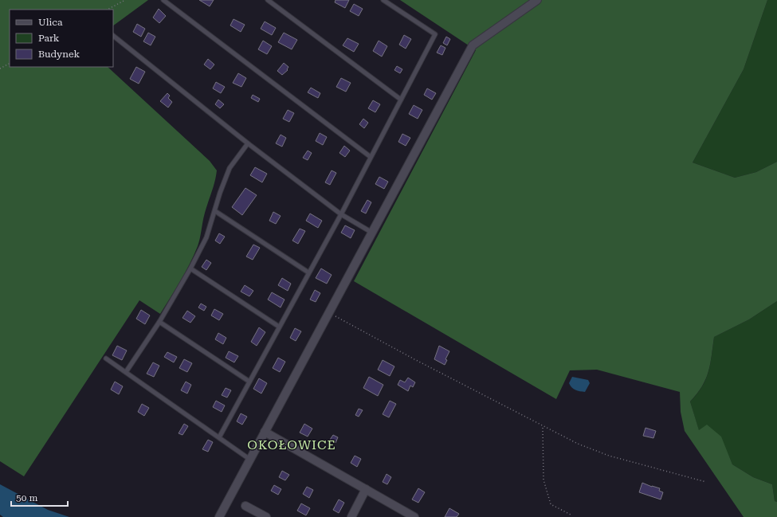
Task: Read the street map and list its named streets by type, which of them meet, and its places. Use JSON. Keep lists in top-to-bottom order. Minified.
{"districts":["OKOŁOWICE"],"legend":["Ulica","Park","Budynek"],"scale_bar":"50 m"}
